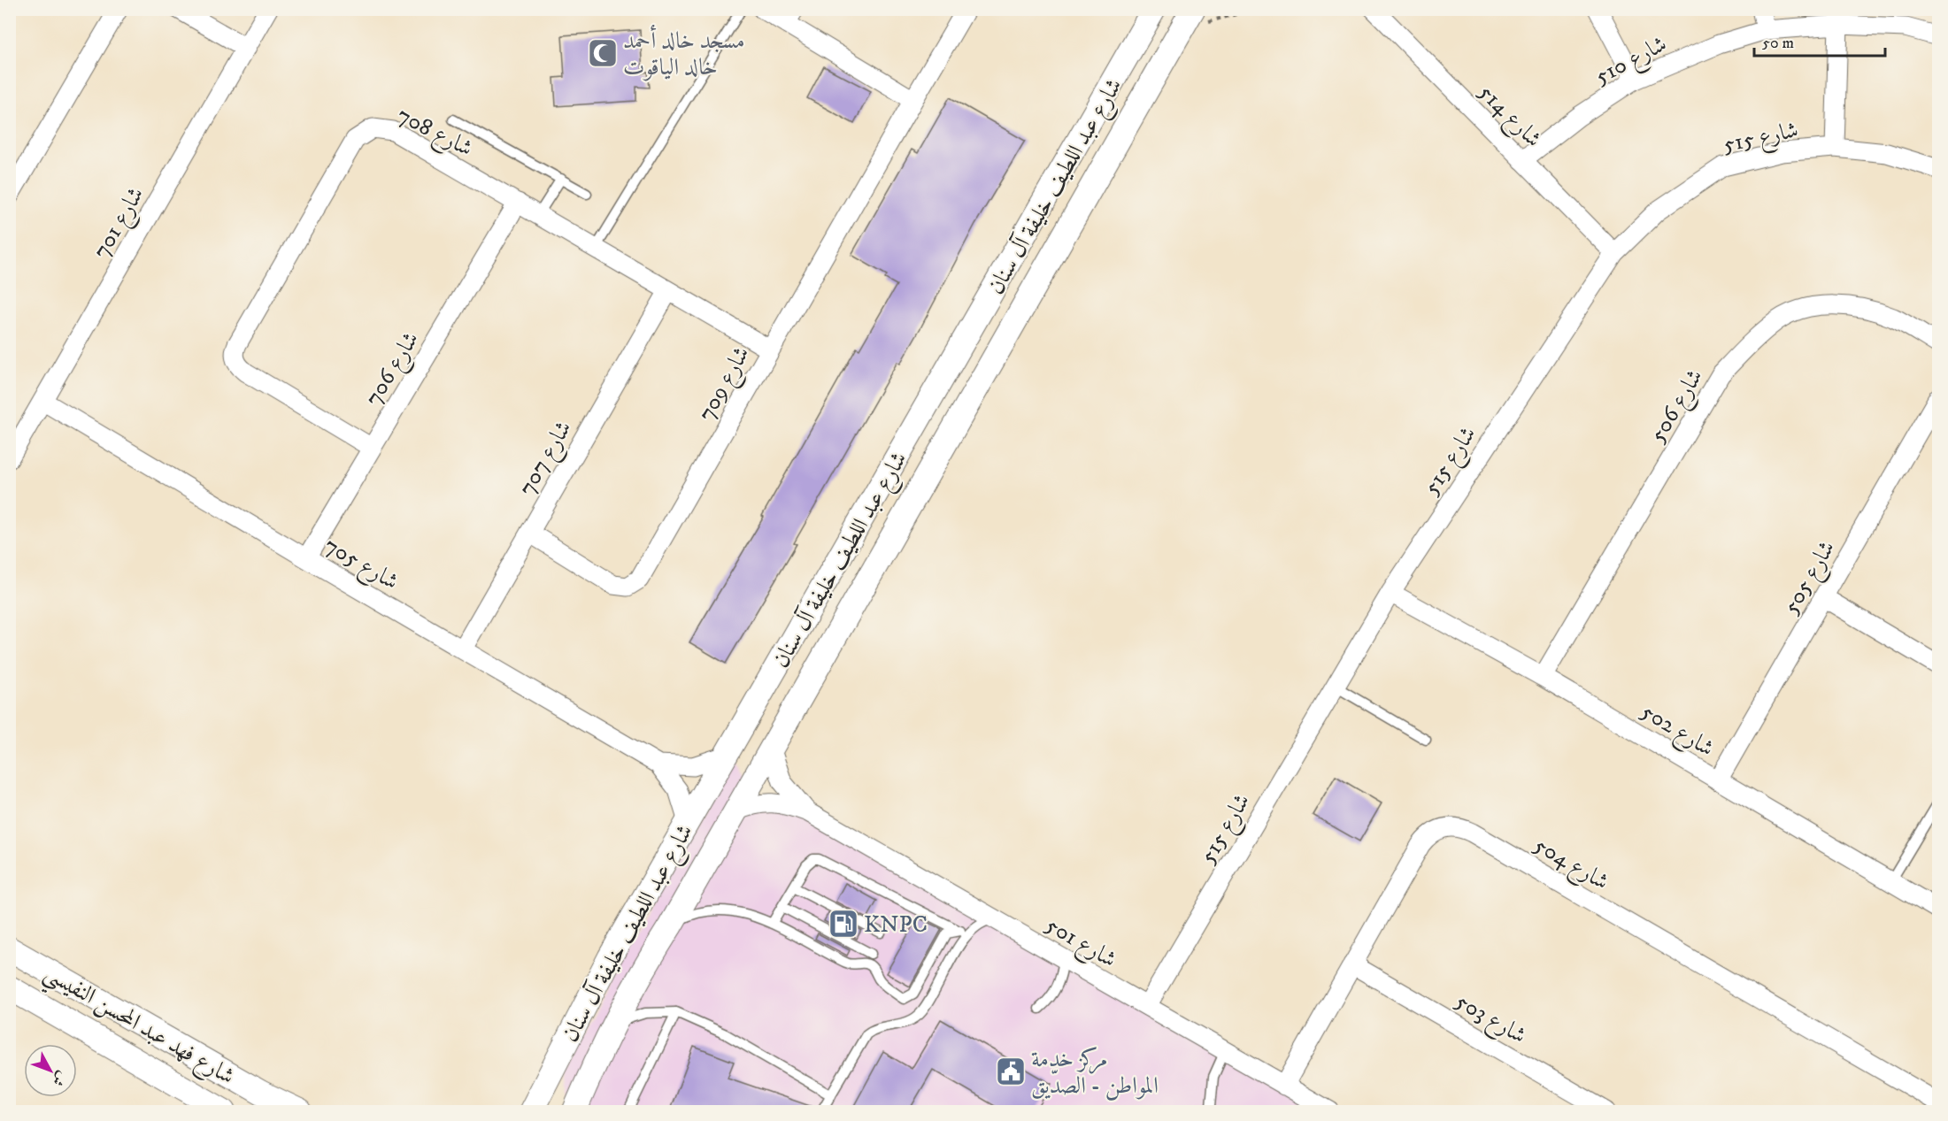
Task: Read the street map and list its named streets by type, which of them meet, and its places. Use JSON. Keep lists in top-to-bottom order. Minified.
{"streets":{"street":["شارع 510","شارع 514","شارع 708","شارع 515","شارع عبد اللطيف خليفة آل سنان","شارع 701","شارع 706","شارع 709","شارع 506","شارع 707","شارع 705","شارع 505","شارع 502","شارع 504","شارع 501","شارع 503","شارع فهد عبد المحسن النفيسي"]},"crossings":[["شارع 510","شارع 514"],["شارع 514","شارع 515"],["شارع 708","شارع 706"],["شارع 708","شارع 709"],["شارع 708","شارع 707"],["شارع 515","شارع 502"],["شارع 515","شارع 501"],["شارع عبد اللطيف خليفة آل سنان","شارع 705"],["شارع عبد اللطيف خليفة آل سنان","شارع 501"],["شارع 701","شارع 705"],["شارع 706","شارع 705"],["شارع 709","شارع 707"],["شارع 506","شارع 502"],["شارع 707","شارع 705"],["شارع 505","شارع 502"],["شارع 504","شارع 501"],["شارع 504","شارع 503"]],"places":{"mosque":["مسجد خالد أحمد خالد الياقوت"],"fuel station":["KNPC"],"public building":["مركز خدمة المواطن - الصدّيق"]},"scale_bar":"50 m","north":"bottom right"}
